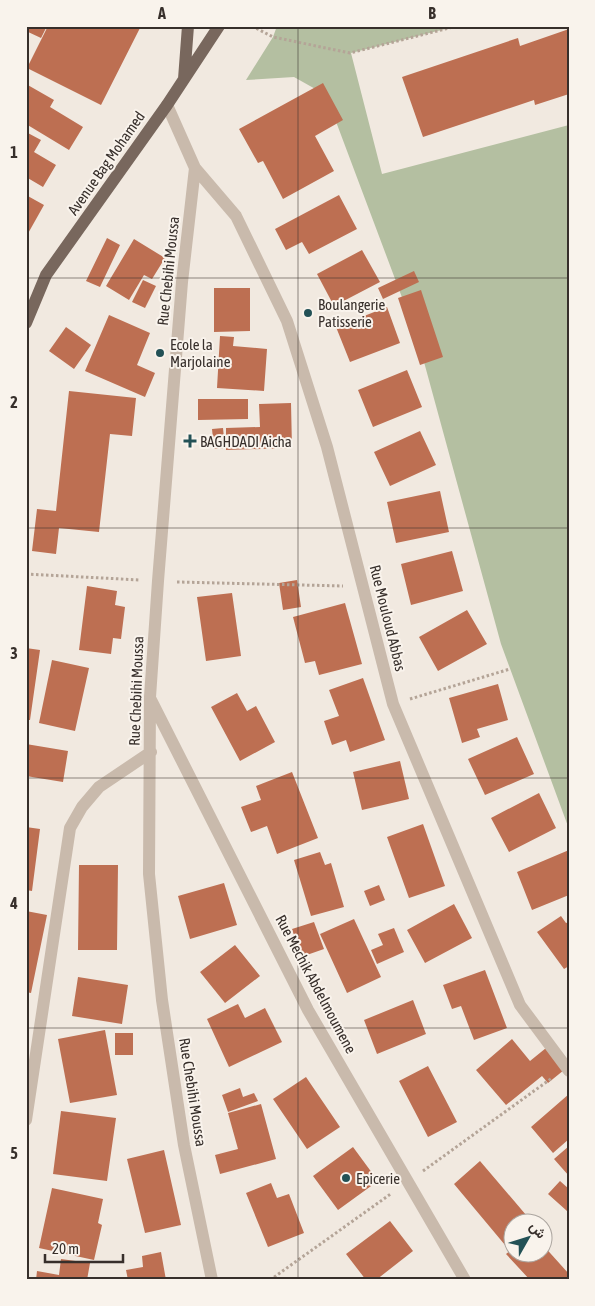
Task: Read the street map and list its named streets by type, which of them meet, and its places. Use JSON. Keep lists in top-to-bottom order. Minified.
{"streets":{"main road":["Avenue Bag Mohamed"],"street":["Rue Chebihi Moussa","Rue Mouloud Abbas","Rue Mechik Abdelmoumene"]},"crossings":[["Rue Chebihi Moussa","Rue Mouloud Abbas"],["Rue Chebihi Moussa","Rue Mechik Abdelmoumene"]],"places":{"other":["Boulangerie Patisserie","Ecole la Marjolaine","Epicerie"],"health":["BAGHDADI Aicha"]},"scale_bar":"20 m","north":"top right","grid":{"columns":["A","B"],"rows":["1","2","3","4","5"]}}
